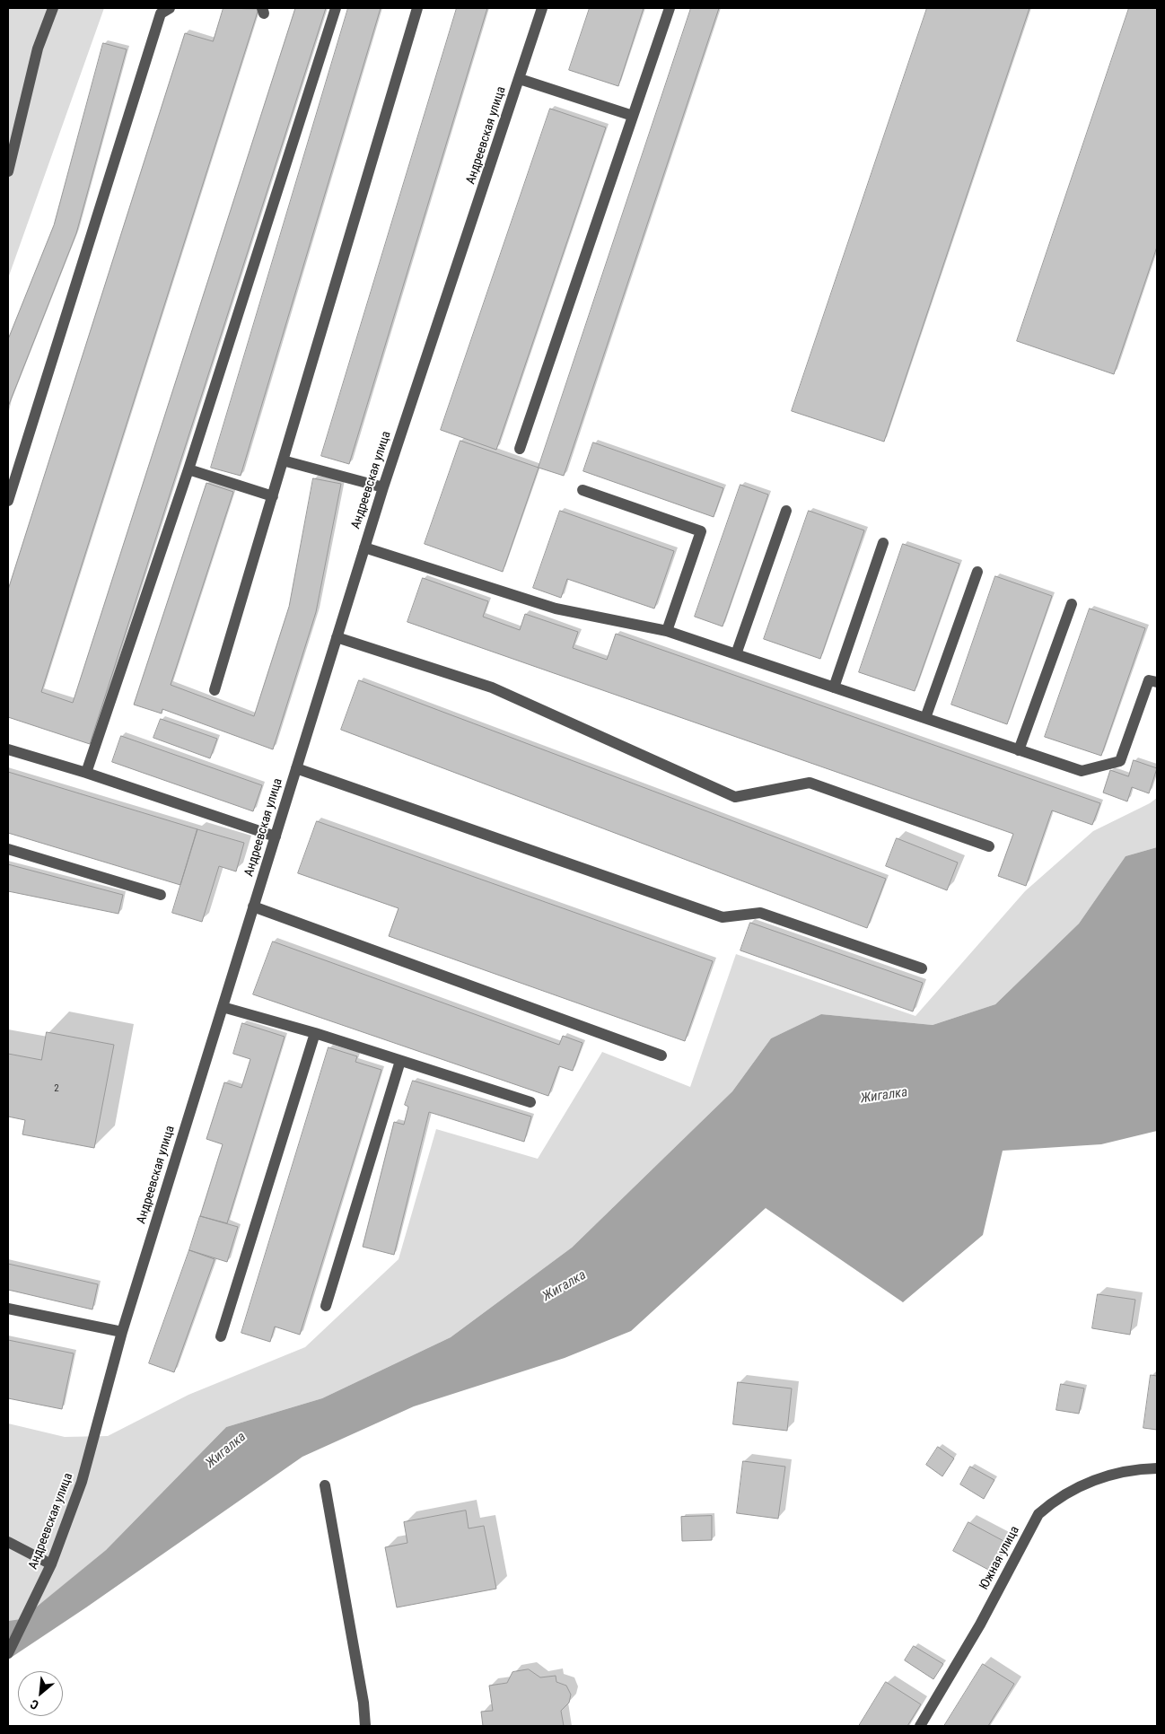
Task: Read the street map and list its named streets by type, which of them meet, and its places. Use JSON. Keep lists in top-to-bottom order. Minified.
{"streets":{"street":["Андреевская улица","Южная улица"]},"water":["Жигалка"],"house_numbers":["2"],"north":"bottom left"}
